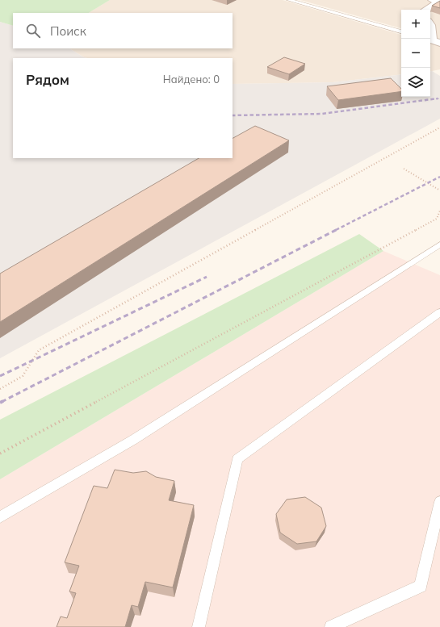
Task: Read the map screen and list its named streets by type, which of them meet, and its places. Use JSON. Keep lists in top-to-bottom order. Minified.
{"page":{"map_buttons":["+","−"],"search":"Поиск","heading":["Рядом","Найдено: 0"]}}
